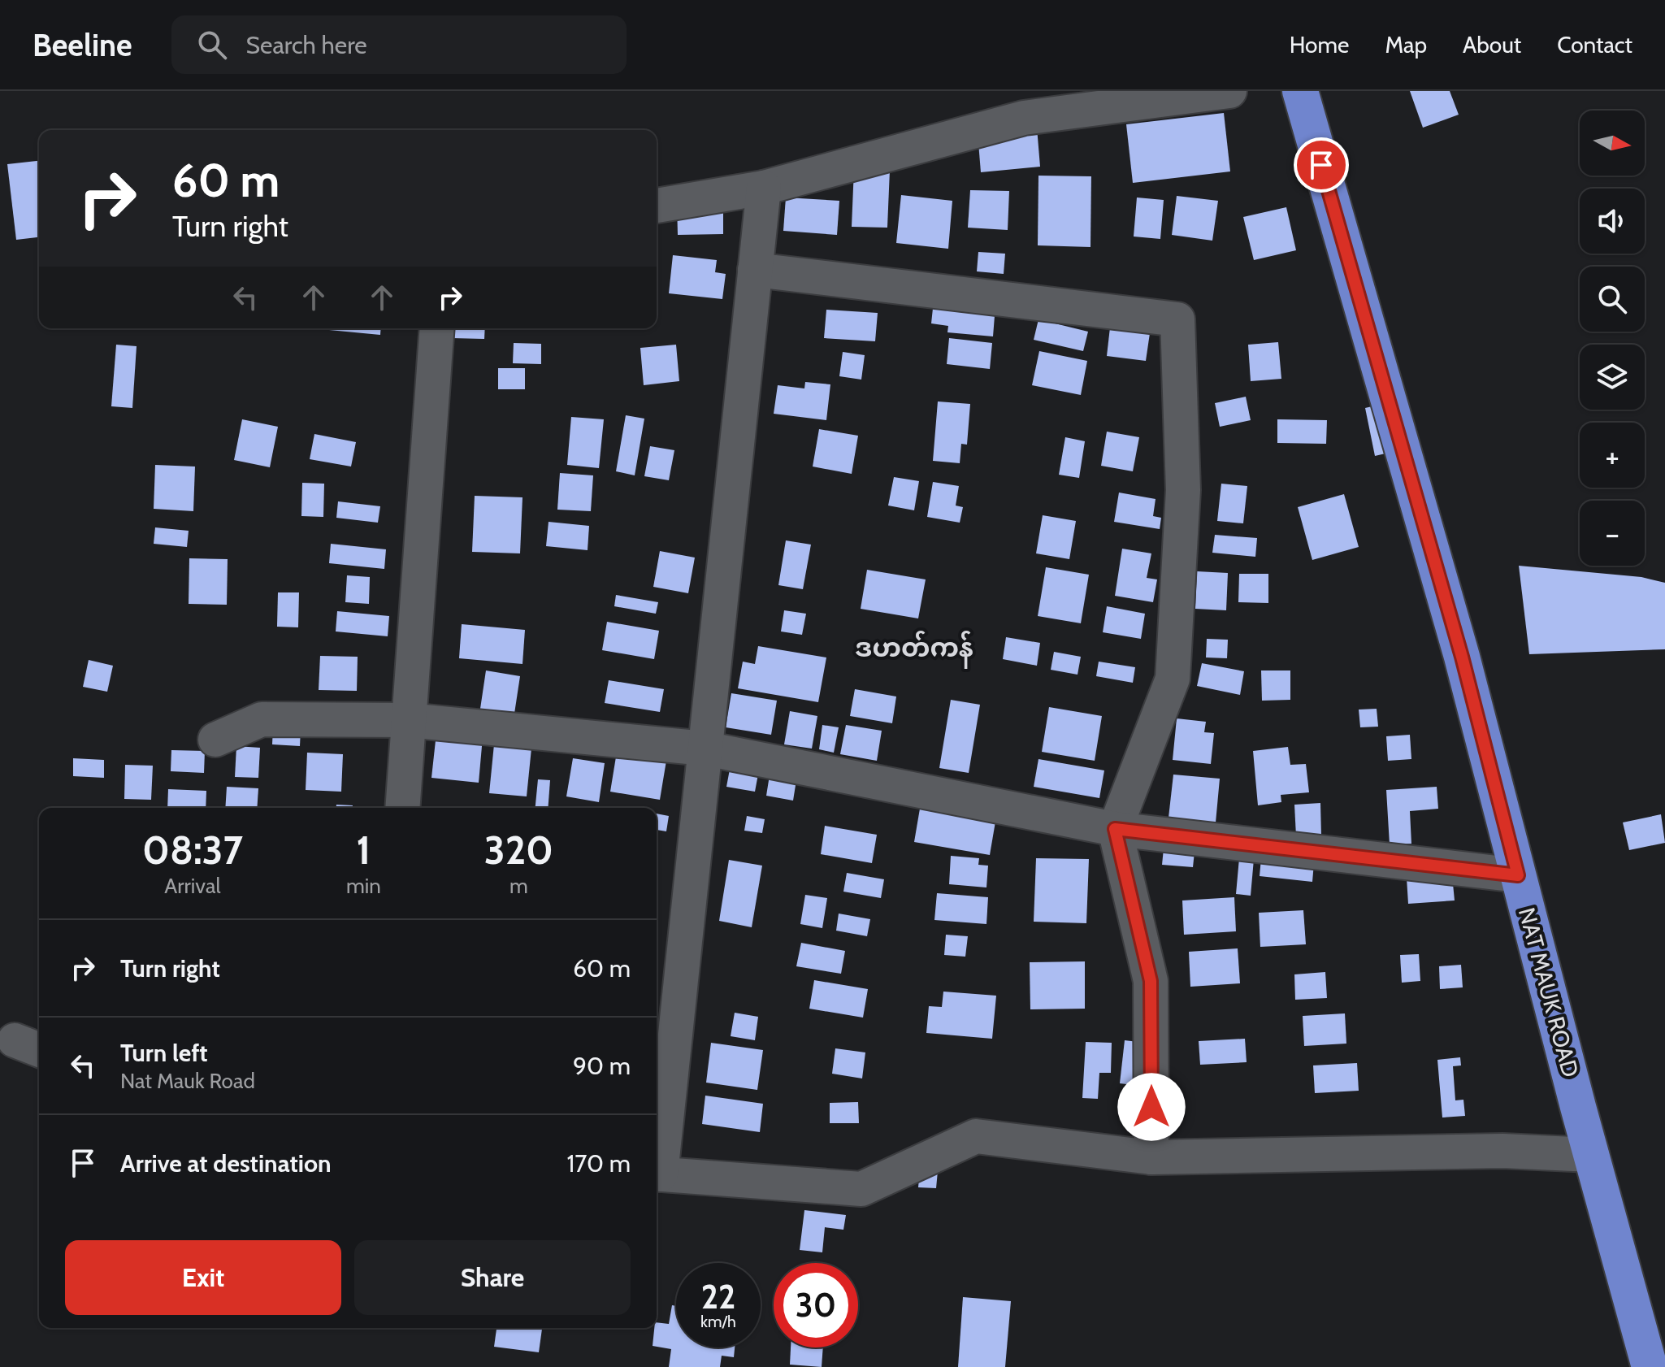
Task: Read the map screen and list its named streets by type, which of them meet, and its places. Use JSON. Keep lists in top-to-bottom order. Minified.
{"streets":{"highway":["NAT MAUK ROAD"]},"districts":["ဒဟတ်ကန်"],"north":"right","page":{"header":"Beeline","search":"Search here","nav":["Home","Map","About","Contact"],"map_buttons":["+","−"],"turn":["60 m","Turn right"],"eta":["08:37","Arrival","1","min","320","m"],"list":[{"name":"Turn right","value":"60 m"},{"name":"Turn left","note":"Nat Mauk Road","value":"90 m"},{"name":"Arrive at destination","value":"170 m"}],"buttons":["Exit","Share"],"speed":"22 km/h","limit":"30"}}
